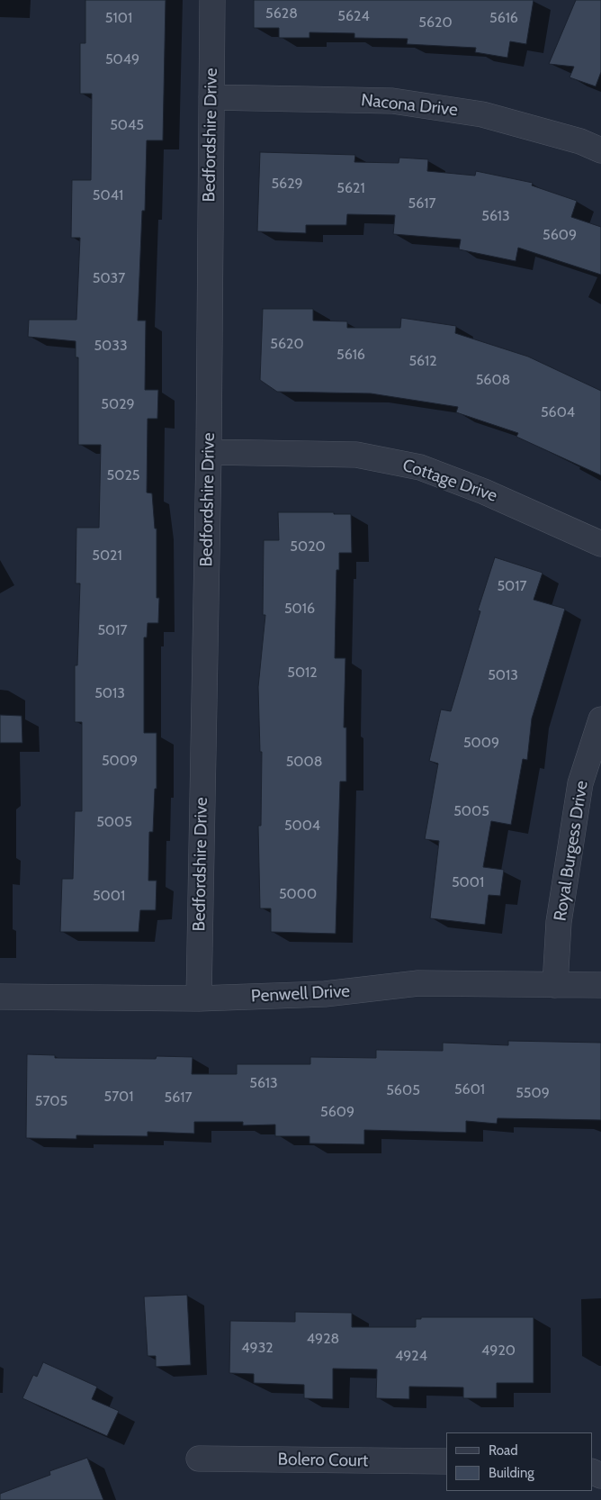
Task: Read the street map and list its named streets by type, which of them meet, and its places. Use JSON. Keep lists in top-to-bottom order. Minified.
{"streets":{"street":["Nacona Drive","Bedfordshire Drive","Cottage Drive","Royal Burgess Drive","Penwell Drive","Bolero Court"]},"crossings":[["Nacona Drive","Bedfordshire Drive"],["Bedfordshire Drive","Cottage Drive"],["Bedfordshire Drive","Penwell Drive"],["Royal Burgess Drive","Penwell Drive"]],"house_numbers":["5628","5624","5101","5616","5620","5049","5045","5629","5621","5041","5617","5613","5609","5037","5620","5033","5616","5612","5608","5029","5604","5025","5020","5021","5017","5016","5017","5012","5013","5013","5009","5009","5008","5005","5005","5004","5001","5000","5001","5613","5601","5605","5509","5701","5617","5705","5609","4928","4932","4920","4924"],"legend":["Road","Building"]}
